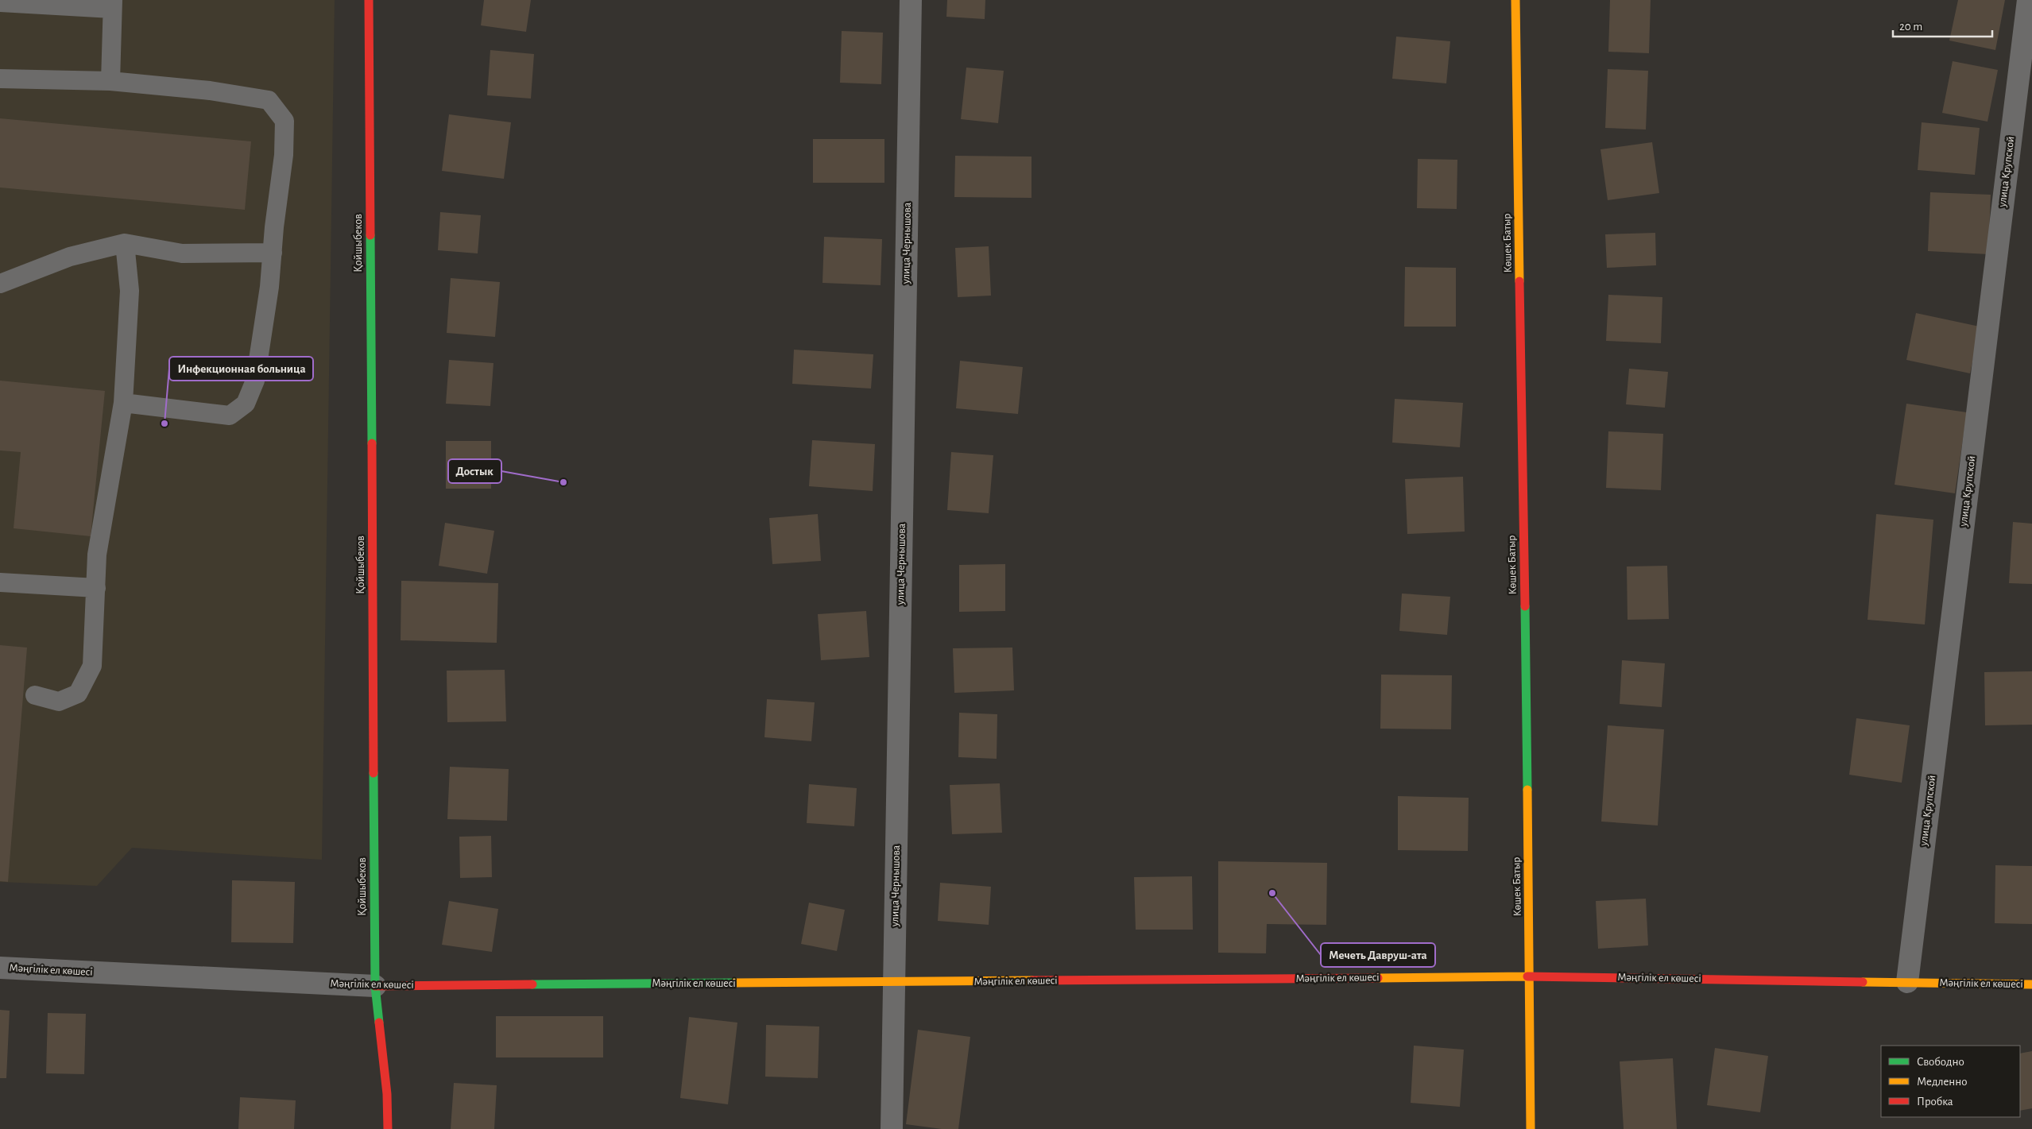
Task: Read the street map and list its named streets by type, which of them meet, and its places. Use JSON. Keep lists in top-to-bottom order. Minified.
{"streets":{"street":["улица Крупской","Қойшыбеков","улица Чернышова","Көшек Батыр","Мәңгілік ел көшесі"]},"crossings":[["улица Крупской","Мәңгілік ел көшесі"],["Қойшыбеков","Мәңгілік ел көшесі"],["улица Чернышова","Мәңгілік ел көшесі"],["Көшек Батыр","Мәңгілік ел көшесі"]],"places":["Инфекционная больница","Достык","Мечеть Давруш-ата"],"legend":["Свободно","Медленно","Пробка"],"scale_bar":"20 m"}
